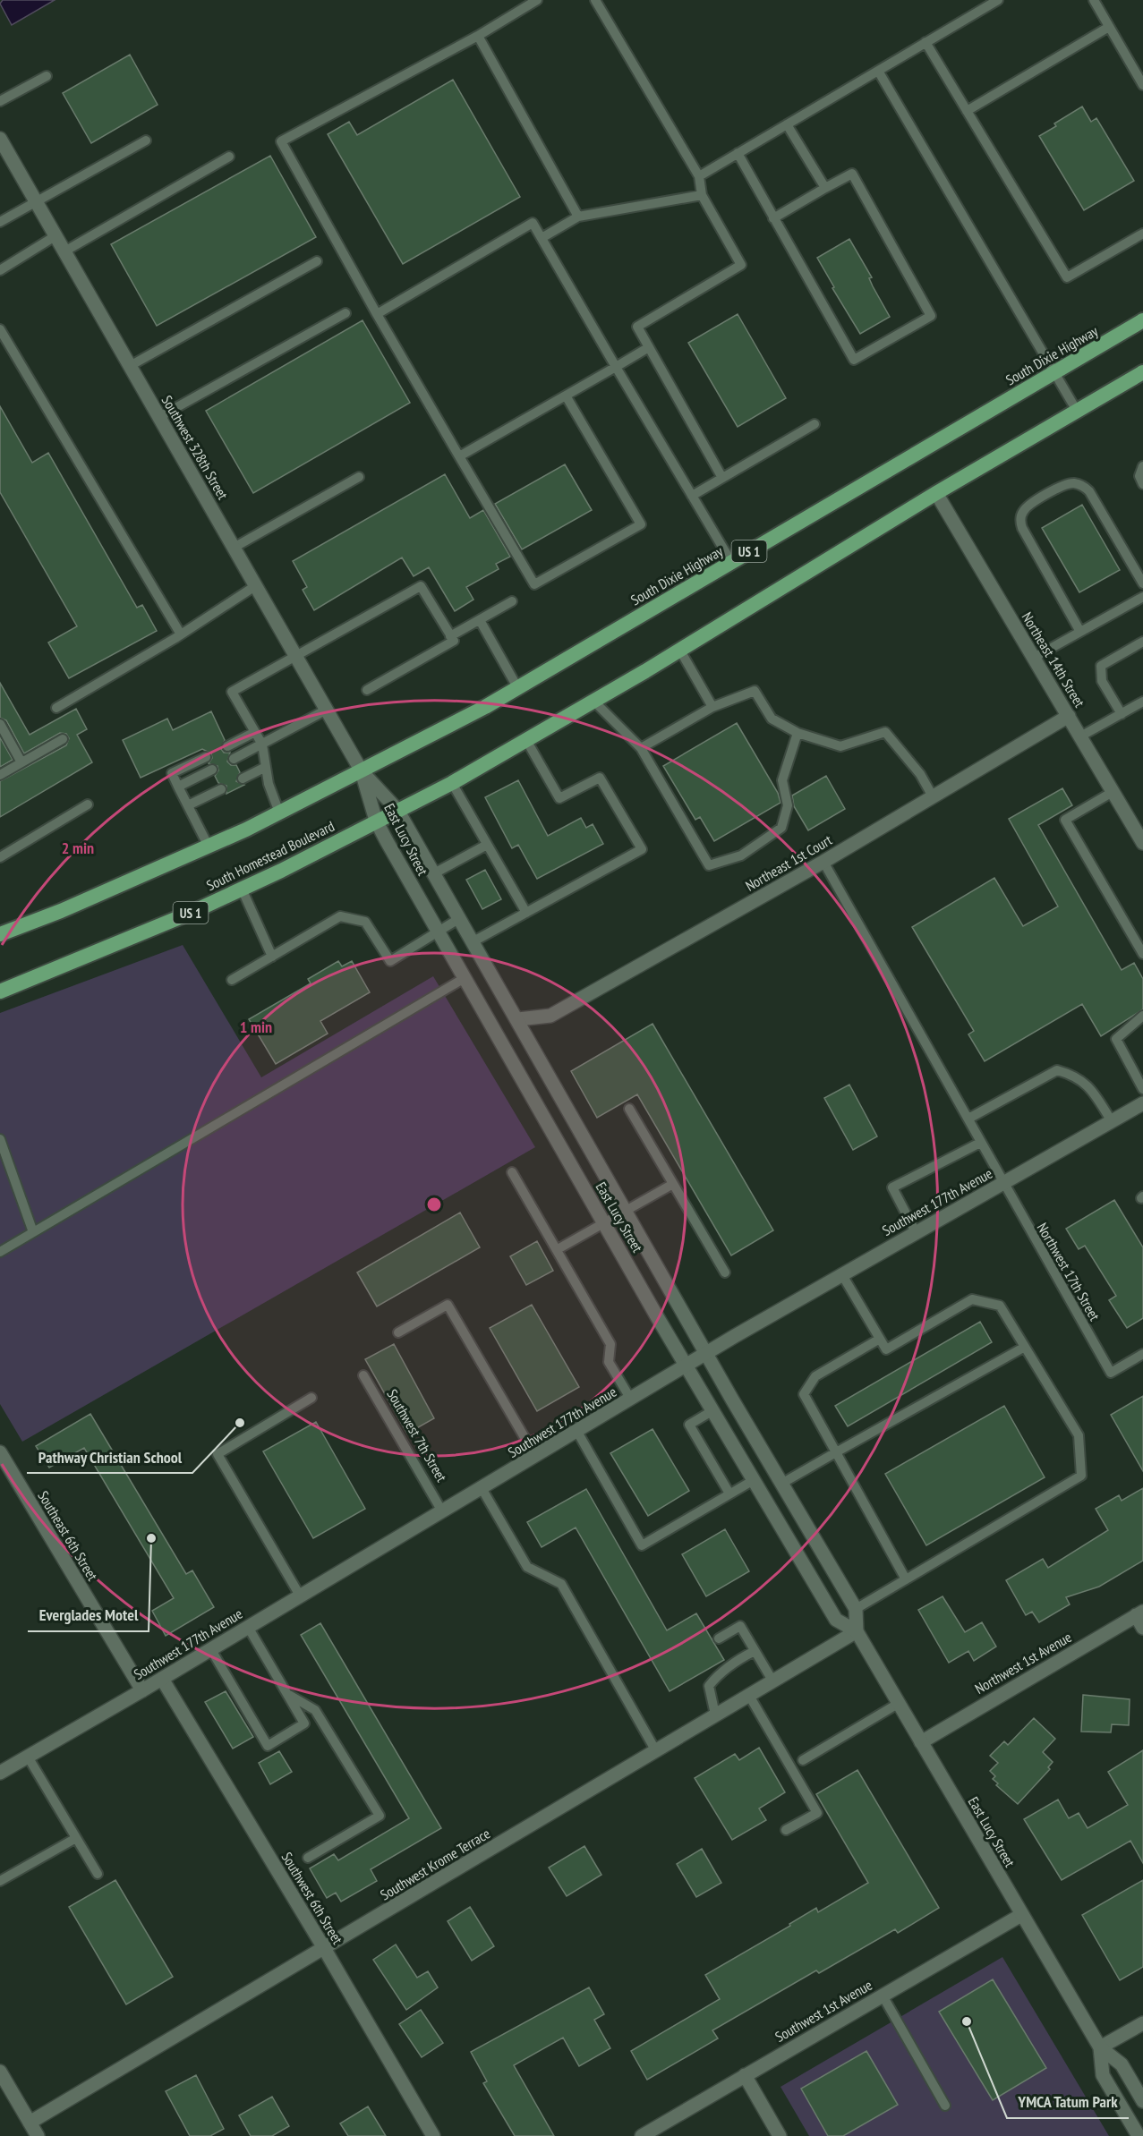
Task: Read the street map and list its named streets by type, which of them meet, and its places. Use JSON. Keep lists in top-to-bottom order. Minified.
{"streets":{"highway":["South Dixie Highway","US 1","South Homestead Boulevard"],"street":["Southwest 328th Street","Northeast 14th Street","East Lucy Street","Northeast 1st Court","Southwest 177th Avenue","Southeast 6th Street","Northwest 1st Avenue","Southwest Krome Terrace","Southwest 6th Street","Southwest 1st Avenue"],"lane":["Northwest 17th Street","Southwest 7th Street"]},"crossings":[["South Dixie Highway","Southwest 328th Street"],["South Dixie Highway","US 1"],["South Dixie Highway","East Lucy Street"],["Southwest 328th Street","US 1"],["Southwest 328th Street","East Lucy Street"],["US 1","Northeast 14th Street"],["US 1","East Lucy Street"],["US 1","South Homestead Boulevard"],["Northeast 14th Street","Northeast 1st Court"],["East Lucy Street","South Homestead Boulevard"],["East Lucy Street","Northeast 1st Court"],["East Lucy Street","Southwest 177th Avenue"],["East Lucy Street","Northwest 1st Avenue"],["East Lucy Street","Southwest Krome Terrace"],["East Lucy Street","Southwest 1st Avenue"],["Northeast 1st Court","Northwest 17th Street"],["Southwest 177th Avenue","Northwest 17th Street"],["Southwest 177th Avenue","Southwest 7th Street"],["Southwest 177th Avenue","Southeast 6th Street"],["Southwest 177th Avenue","Southwest 6th Street"],["Southwest Krome Terrace","Southwest 6th Street"]],"places":["Pathway Christian School","Everglades Motel","YMCA Tatum Park"],"rings":["2 min","1 min"]}
